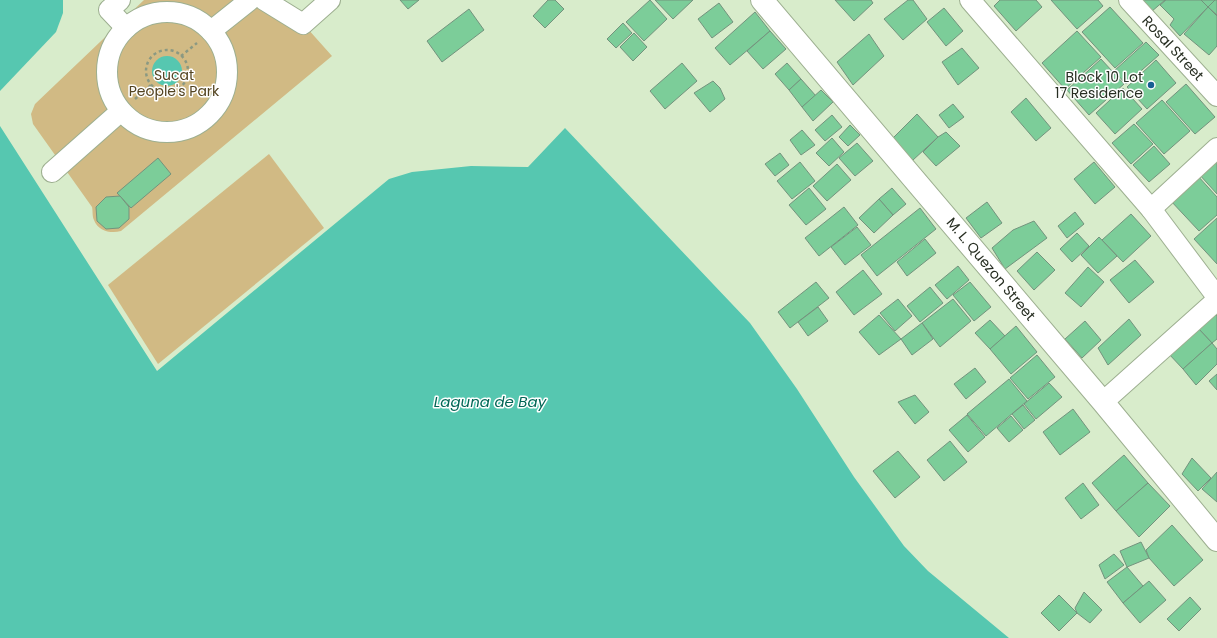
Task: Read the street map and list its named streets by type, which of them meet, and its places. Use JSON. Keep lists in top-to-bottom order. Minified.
{"streets":{"main road":["M. L. Quezon Street"],"street":["Rosal Street"]},"water":["Laguna de Bay"],"parks":["Sucat People's Park"],"places":["Block 10 Lot 17 Residence"]}
